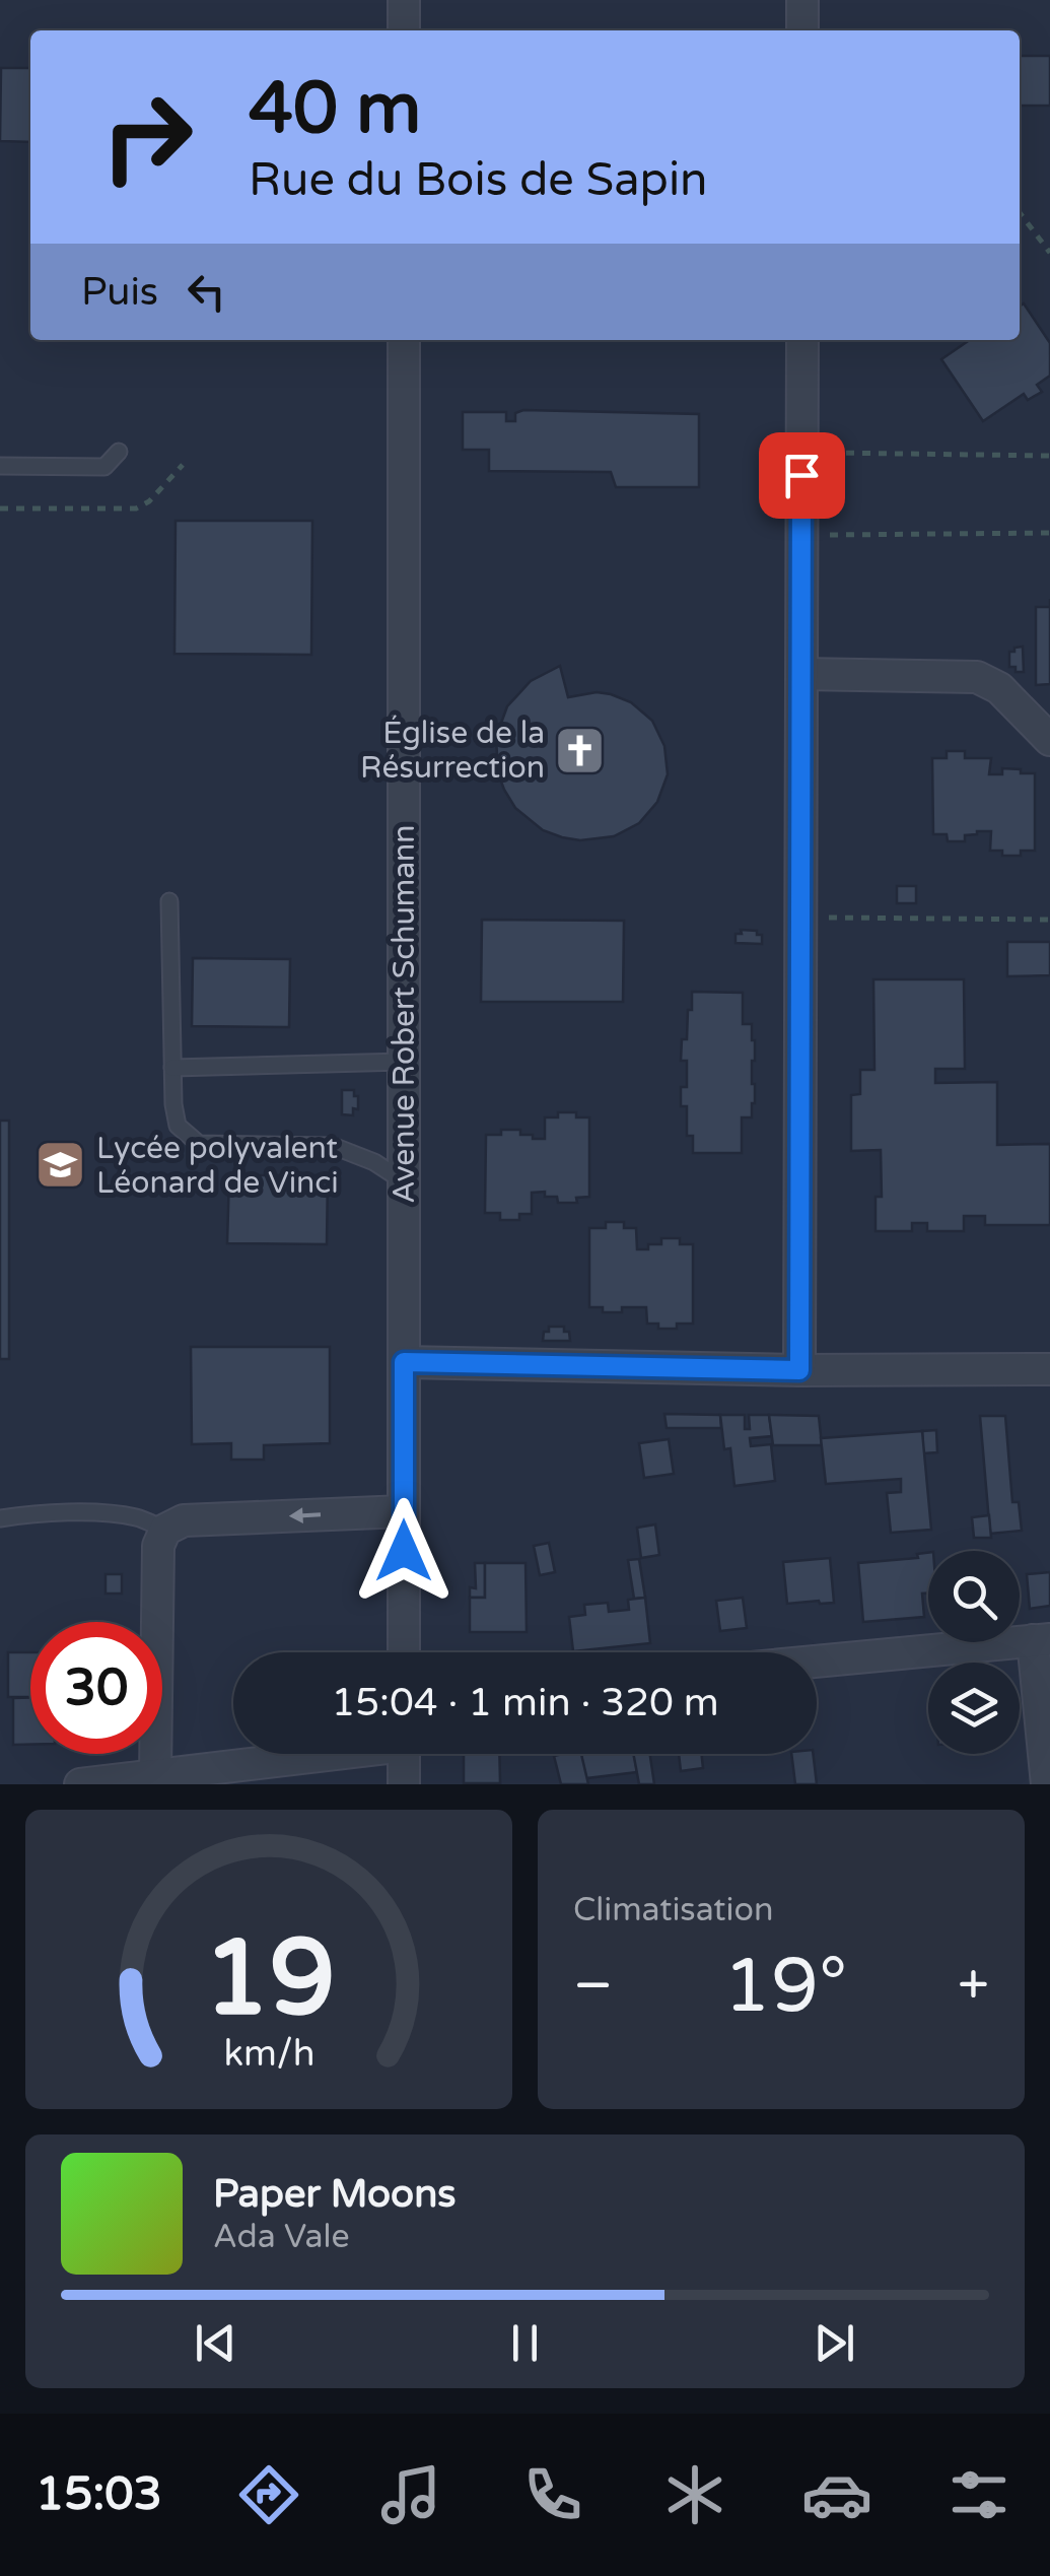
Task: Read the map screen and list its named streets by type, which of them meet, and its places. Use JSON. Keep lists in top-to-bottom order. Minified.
{"streets":{"street":["Avenue Robert Schumann"]},"places":{"church":["Église de la Résurrection"],"school or university":["Lycée polyvalent Léonard de Vinci"]},"page":{"turn":["40 m","Rue du Bois de Sapin"],"then":"Puis","limit":"30","trip":"15:04 · 1 min · 320 m","tile":"Climatisation","heat":["−","19°","+"],"song":["Paper Moons","Ada Vale"],"tabs":"15:03","gauge":["19","km/h"]}}
